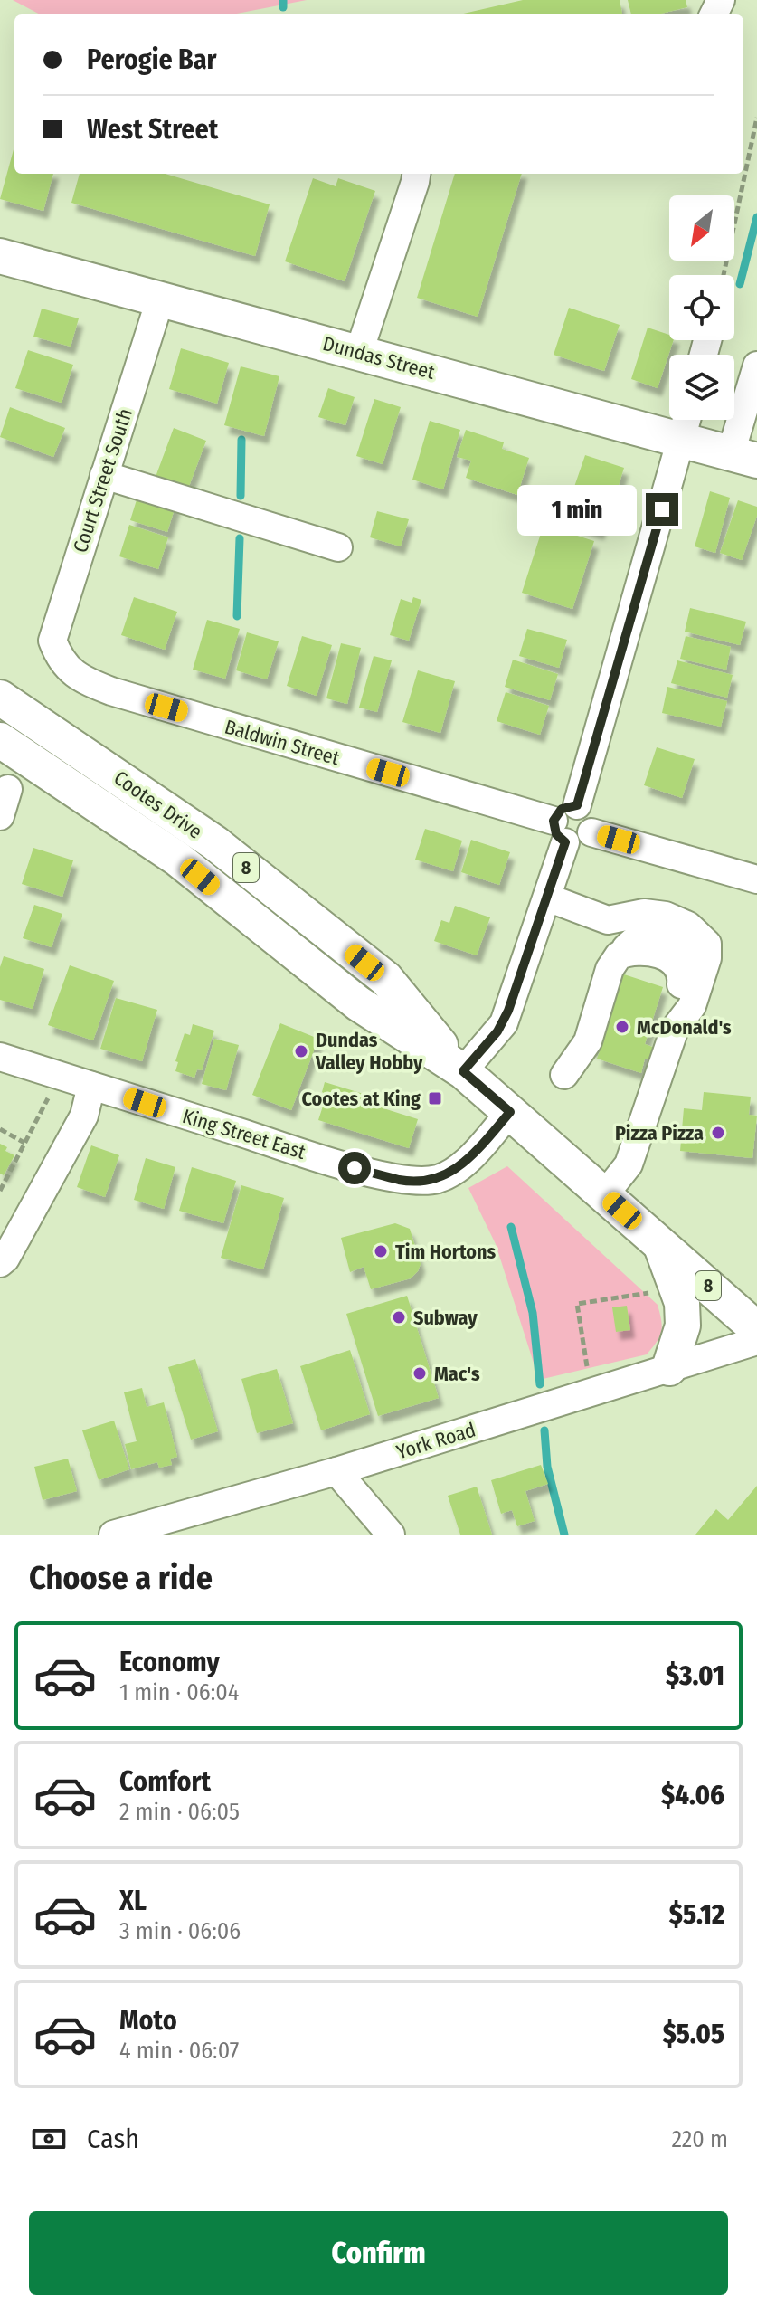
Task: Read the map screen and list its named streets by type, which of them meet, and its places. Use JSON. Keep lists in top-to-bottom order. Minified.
{"streets":{"main road":["Dundas Street","Cootes Drive","8"],"street":["Court Street South","Baldwin Street","King Street East","York Road"]},"crossings":[["Dundas Street","Court Street South"],["Court Street South","Baldwin Street"],["Cootes Drive","King Street East"]],"places":{"other":["McDonald's","Dundas Valley Hobby","Pizza Pizza","Tim Hortons","Subway","Mac's"],"transit":["Cootes at King"]},"north":"bottom left","page":{"banner":["Perogie Bar","West Street"],"bubble":"1 min","heading":"Choose a ride","list":[{"name":"Economy","note":"1 min · 06:04","value":"$3.01"},{"name":"Comfort","note":"2 min · 06:05","value":"$4.06"},{"name":"XL","note":"3 min · 06:06","value":"$5.12"},{"name":"Moto","note":"4 min · 06:07","value":"$5.05"}],"pay":["Cash","220 m"],"buttons":"Confirm"}}
